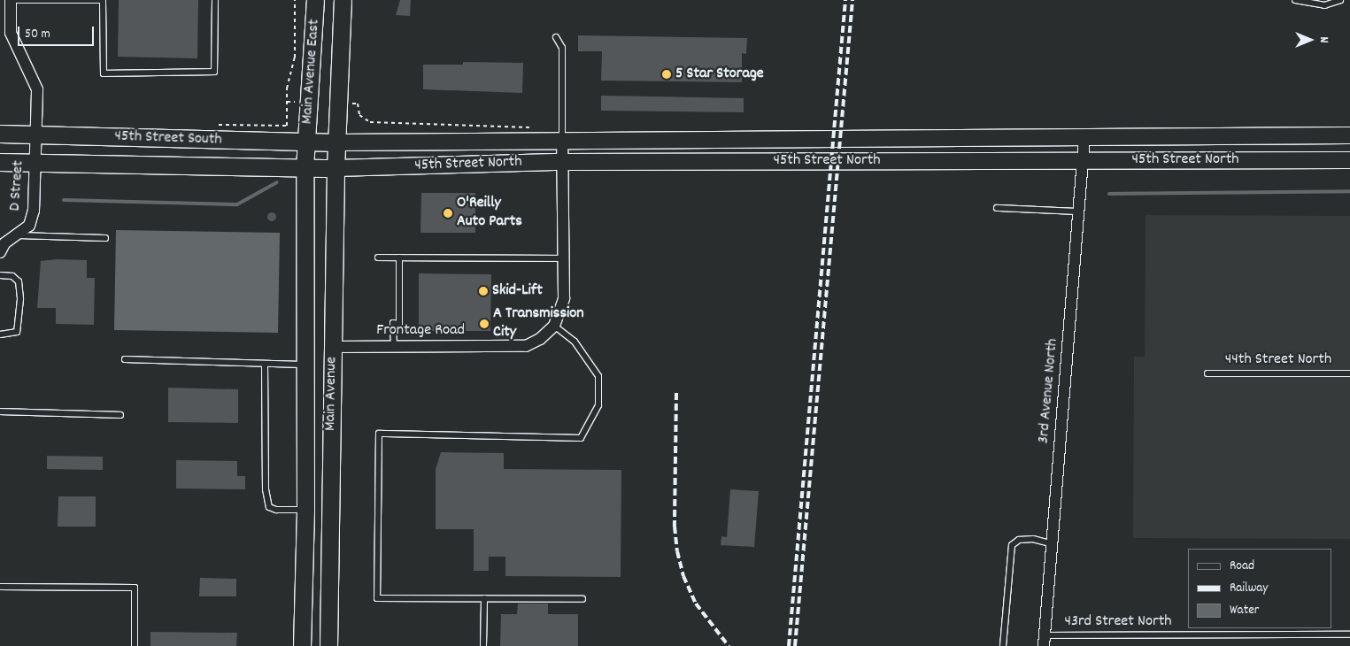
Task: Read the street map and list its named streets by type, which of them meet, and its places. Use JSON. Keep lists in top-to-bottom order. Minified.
{"streets":{"main road":["Main Avenue East","45th Street South","45th Street North","Main Avenue"],"street":["D Street","Frontage Road","3rd Avenue North"],"lane":["44th Street North","43rd Street North"]},"crossings":[["Main Avenue East","45th Street South"],["Main Avenue East","45th Street North"],["Main Avenue East","Main Avenue"],["45th Street South","45th Street North"],["45th Street South","D Street"],["45th Street South","Main Avenue"],["45th Street North","Frontage Road"],["45th Street North","3rd Avenue North"],["45th Street North","Main Avenue"],["Frontage Road","Main Avenue"],["3rd Avenue North","43rd Street North"]],"places":["5 Star Storage","O'Reilly Auto Parts","Skid-Lift","A Transmission City"],"legend":["Road","Railway","Water"],"scale_bar":"50 m","north":"right"}
